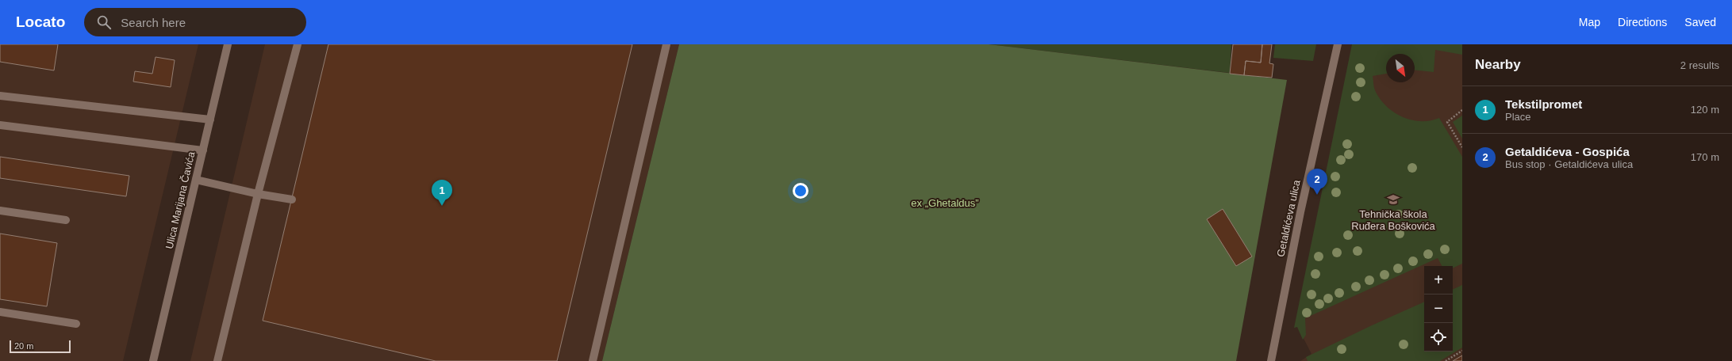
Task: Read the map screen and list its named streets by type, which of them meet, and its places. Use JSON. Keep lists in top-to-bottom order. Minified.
{"streets":{"street":["Ulica Marijana Čavića","Getaldićeva ulica"]},"parks":["ex „Ghetaldus”"],"places":{"school or university":["Tehnička škola Ruđera Boškovića"]},"scale_bar":"20 m","north":"bottom right","page":{"header":"Locato","search":"Search here","nav":["Map","Directions","Saved"],"heading":["Nearby","2 results"],"list":[{"mark":"1","name":"Tekstilpromet","note":"Place","value":"120 m"},{"mark":"2","name":"Getaldićeva - Gospića","note":"Bus stop · Getaldićeva ulica","value":"170 m"}],"pins":["2","1"],"map_buttons":["+","−"],"scale":"20 m"}}
